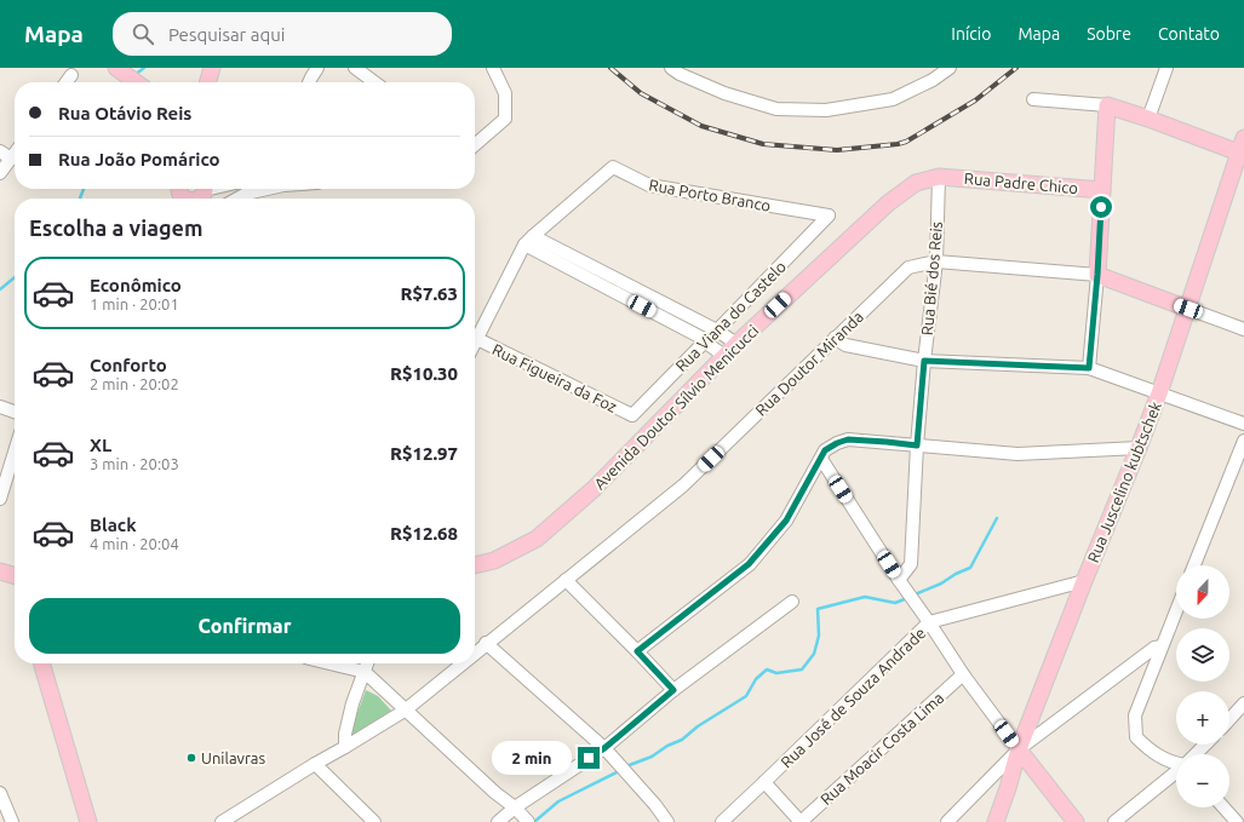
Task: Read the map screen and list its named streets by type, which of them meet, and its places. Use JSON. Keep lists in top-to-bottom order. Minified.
{"streets":{"main road":["Rua Padre Chico","Avenida Doutor Sílvio Menicucci","Rua Juscelino kubtschek"],"street":["Rua Porto Branco","Rua Bié dos Reis","Rua Viana do Castelo","Rua Doutor Miranda","Rua Figueira da Foz","Rua José de Souza Andrade","Rua Moacir Costa Lima"]},"crossings":[["Rua Padre Chico","Rua Bié dos Reis"],["Rua Padre Chico","Avenida Doutor Sílvio Menicucci"],["Rua Porto Branco","Rua Viana do Castelo"],["Rua Porto Branco","Rua Figueira da Foz"],["Rua Bié dos Reis","Rua Doutor Miranda"],["Rua Bié dos Reis","Avenida Doutor Sílvio Menicucci"],["Rua Viana do Castelo","Rua Figueira da Foz"],["Rua Juscelino kubtschek","Rua José de Souza Andrade"]],"places":["Unilavras"],"north":"bottom","page":{"header":"Mapa","search":"Pesquisar aqui","nav":["Início","Mapa","Sobre","Contato"],"banner":["Rua Otávio Reis","Rua João Pomárico"],"heading":"Escolha a viagem","list":[{"name":"Econômico","note":"1 min · 20:01","value":"R$7.63"},{"name":"Conforto","note":"2 min · 20:02","value":"R$10.30"},{"name":"XL","note":"3 min · 20:03","value":"R$12.97"},{"name":"Black","note":"4 min · 20:04","value":"R$12.68"}],"map_buttons":["+","−"],"buttons":"Confirmar","bubble":"2 min"}}
